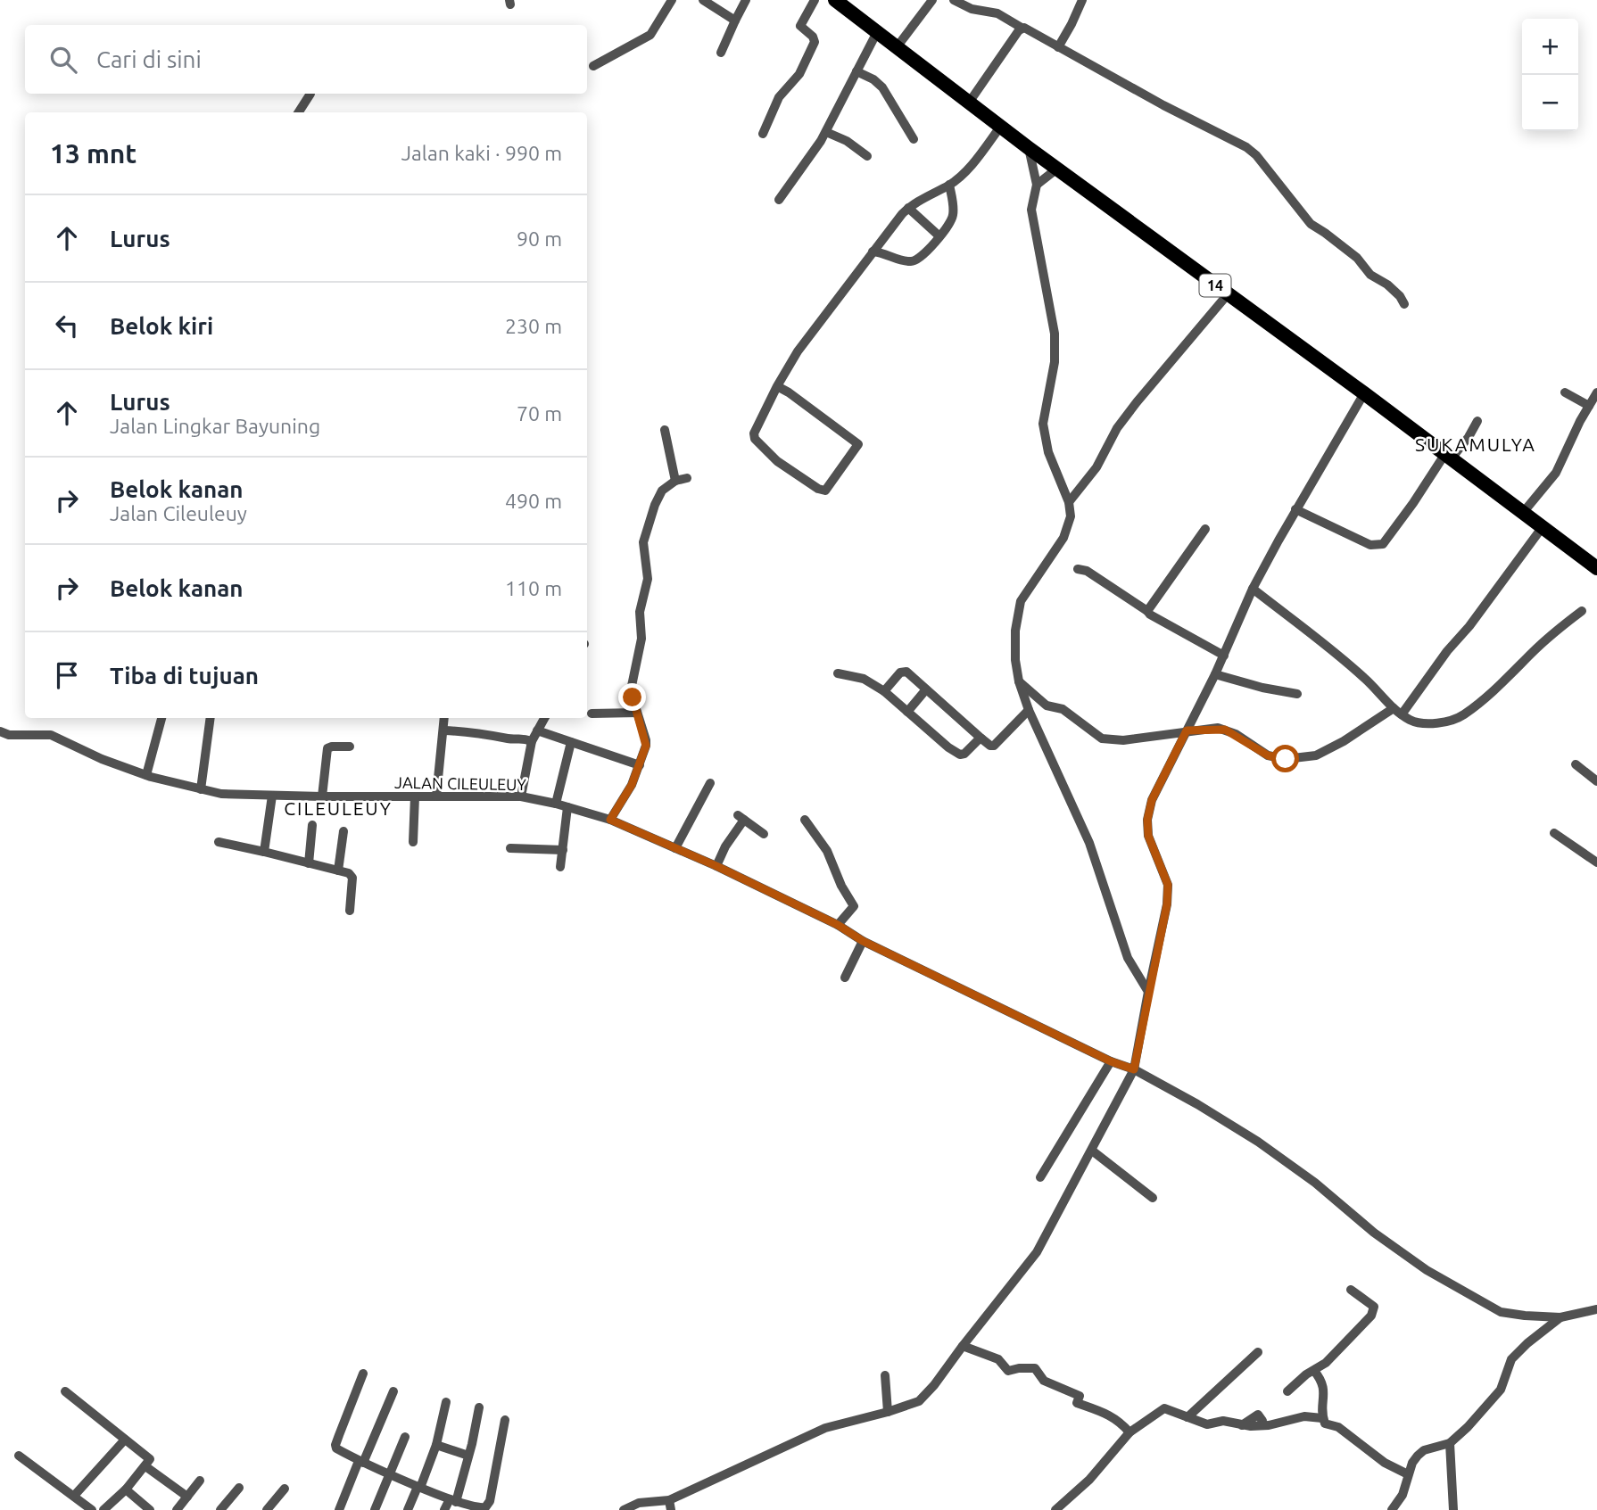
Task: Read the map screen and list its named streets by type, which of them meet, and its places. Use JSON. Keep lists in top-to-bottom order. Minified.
{"streets":{"highway":["14"],"street":["JALAN CILEULEUY"]},"districts":["SUKAMULYA","CILEULEUY"],"page":{"map_buttons":["+","−"],"search":"Cari di sini","heading":["13 mnt","Jalan kaki · 990 m"],"list":[["Lurus","90 m"],["Belok kiri","230 m"],["Lurus","Jalan Lingkar Bayuning","70 m"],["Belok kanan","Jalan Cileuleuy","490 m"],["Belok kanan","110 m"],"Tiba di tujuan"]}}
